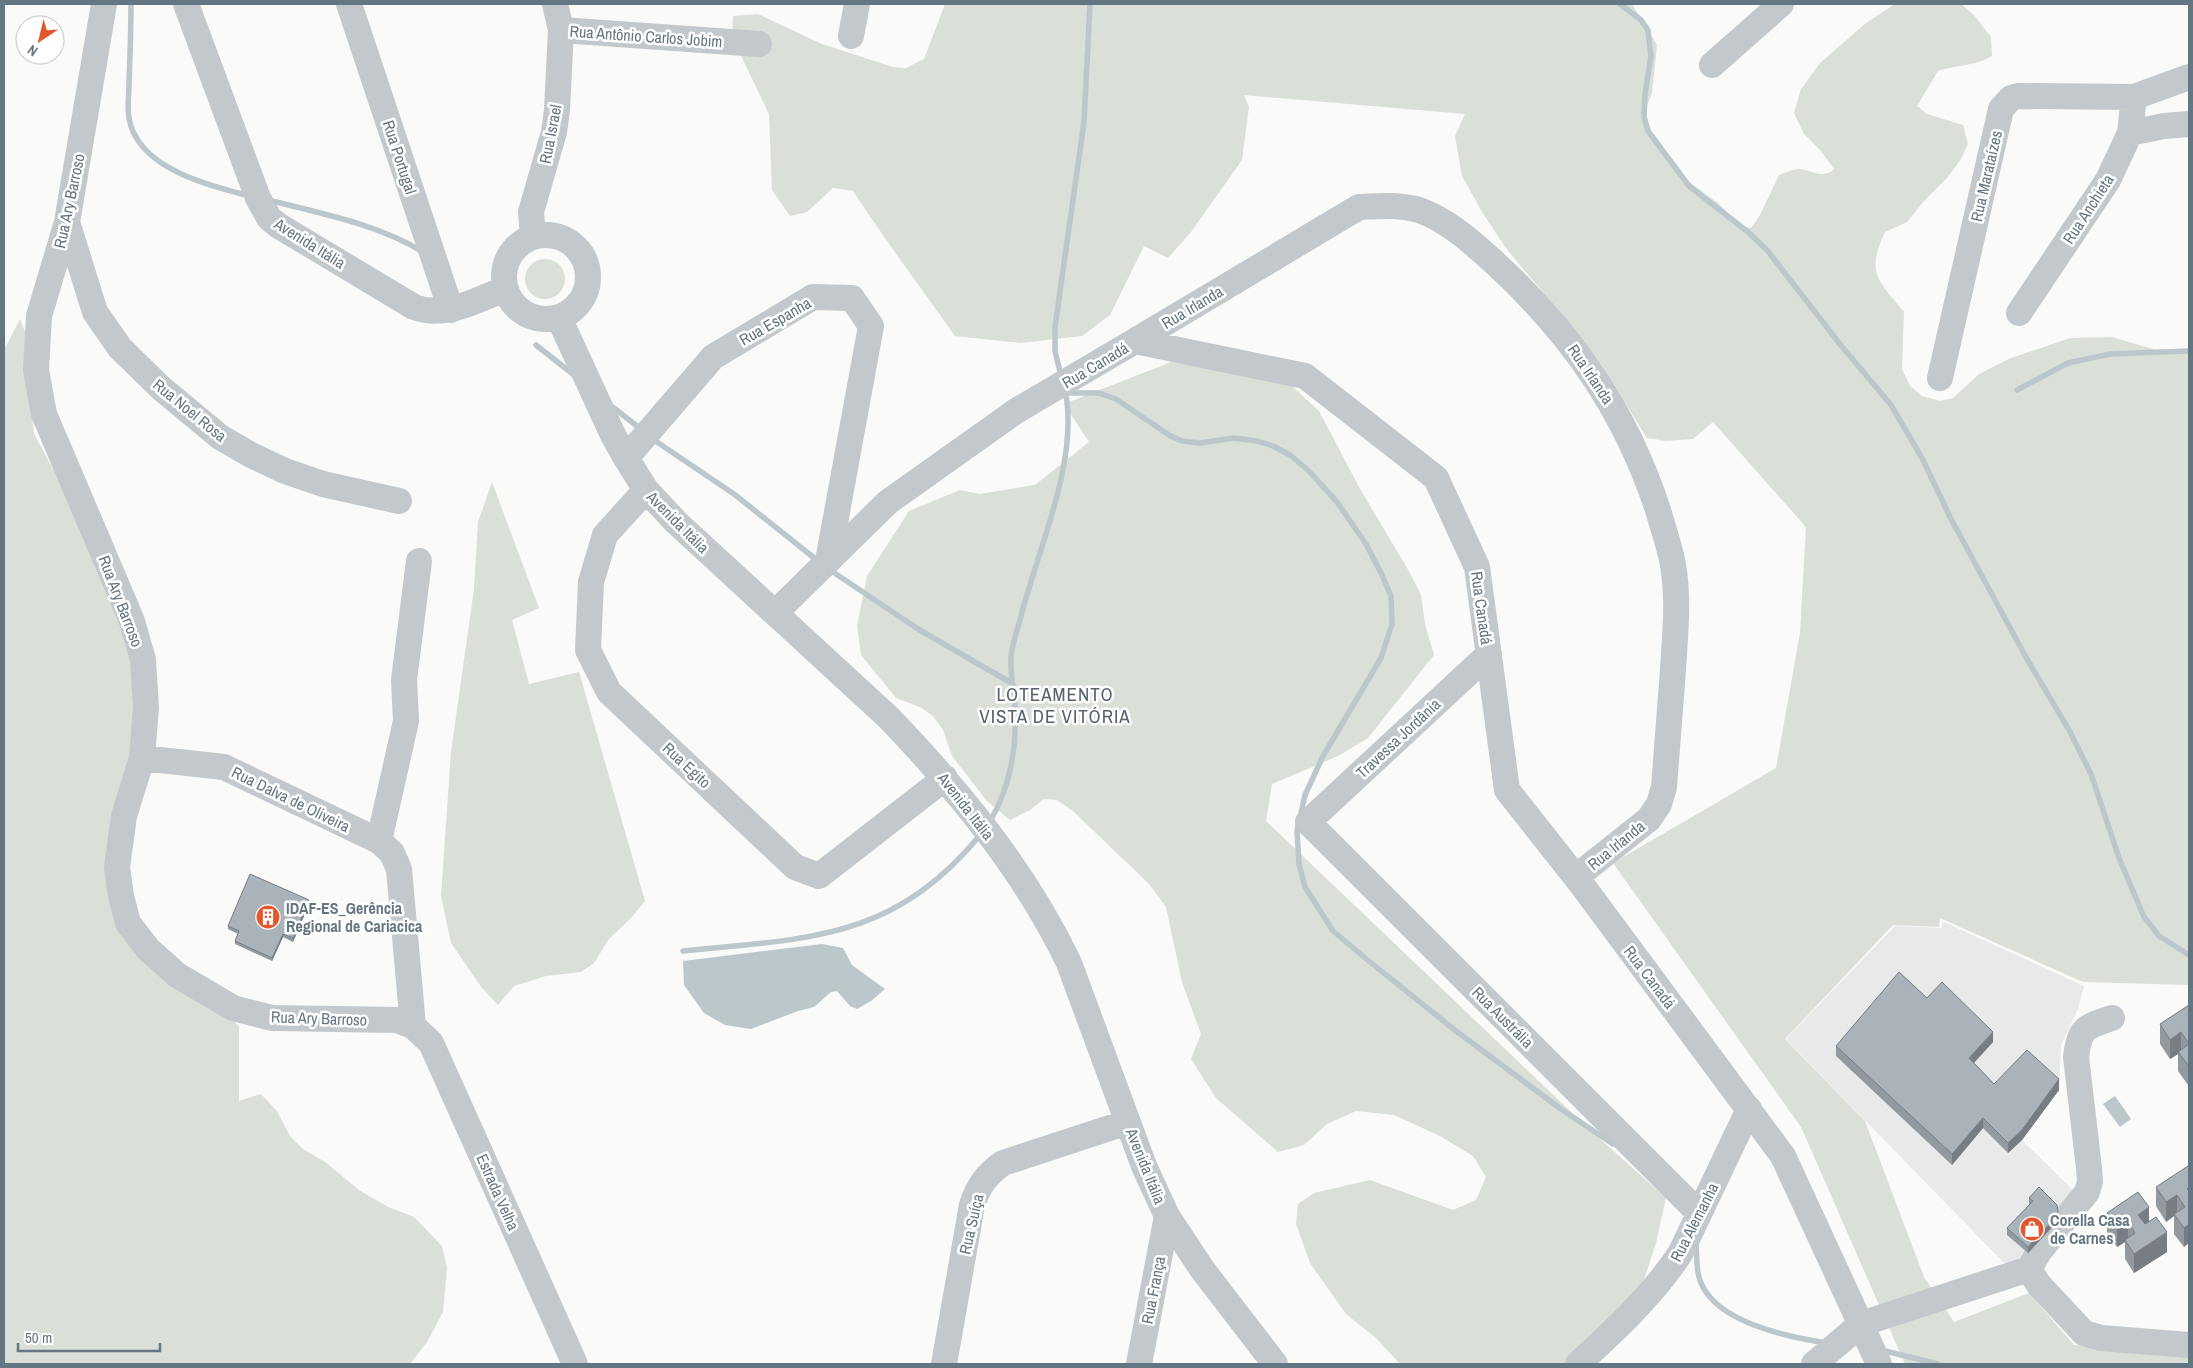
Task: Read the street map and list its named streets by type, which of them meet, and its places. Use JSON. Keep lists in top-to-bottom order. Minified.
{"streets":{"street":["Rua Antônio Carlos Jobim","Rua Israel","Rua Portugal","Rua Marataízes","Rua Ary Barroso","Rua Anchieta","Avenida Itália","Rua Irlanda","Rua Espanha","Rua Canadá","Rua Noel Rosa","Travessa Jordânia","Rua Egito","Rua Dalva de Oliveira","Rua Austrália","Estrada Velha","Rua Alemanha","Rua Suíça","Rua França"]},"crossings":[["Rua Antônio Carlos Jobim","Rua Israel"],["Rua Israel","Avenida Itália"],["Rua Portugal","Avenida Itália"],["Rua Marataízes","Rua Anchieta"],["Rua Ary Barroso","Rua Noel Rosa"],["Rua Ary Barroso","Rua Dalva de Oliveira"],["Rua Ary Barroso","Estrada Velha"],["Avenida Itália","Rua Espanha"],["Avenida Itália","Rua Canadá"],["Avenida Itália","Rua Egito"],["Avenida Itália","Rua Suíça"],["Avenida Itália","Rua França"],["Rua Irlanda","Rua Canadá"],["Rua Espanha","Rua Canadá"],["Rua Canadá","Travessa Jordânia"],["Rua Canadá","Rua Alemanha"],["Travessa Jordânia","Rua Austrália"],["Rua Austrália","Rua Alemanha"]],"districts":["LOTEAMENTO VISTA DE VITÓRIA"],"places":{"building":["IDAF-ES_Gerência Regional de Cariacica"],"shop":["Corella Casa de Carnes"]},"scale_bar":"50 m","north":"bottom left"}
